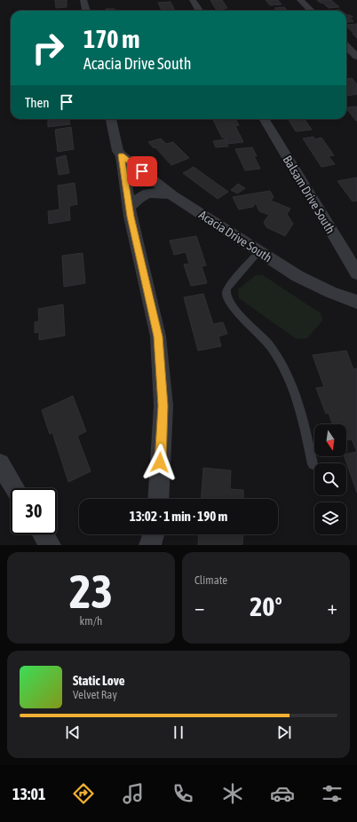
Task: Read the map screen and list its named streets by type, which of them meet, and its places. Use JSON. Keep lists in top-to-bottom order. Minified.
{"streets":{"street":["Balsam Drive South","Acacia Drive South"]},"north":"bottom","page":{"turn":["170 m","Acacia Drive South"],"then":"Then","limit":"30","trip":"13:02 · 1 min · 190 m","tile":[["23","km/h"],"Climate"],"heat":["−","20°","+"],"song":["Static Love","Velvet Ray"],"tabs":"13:01"}}
